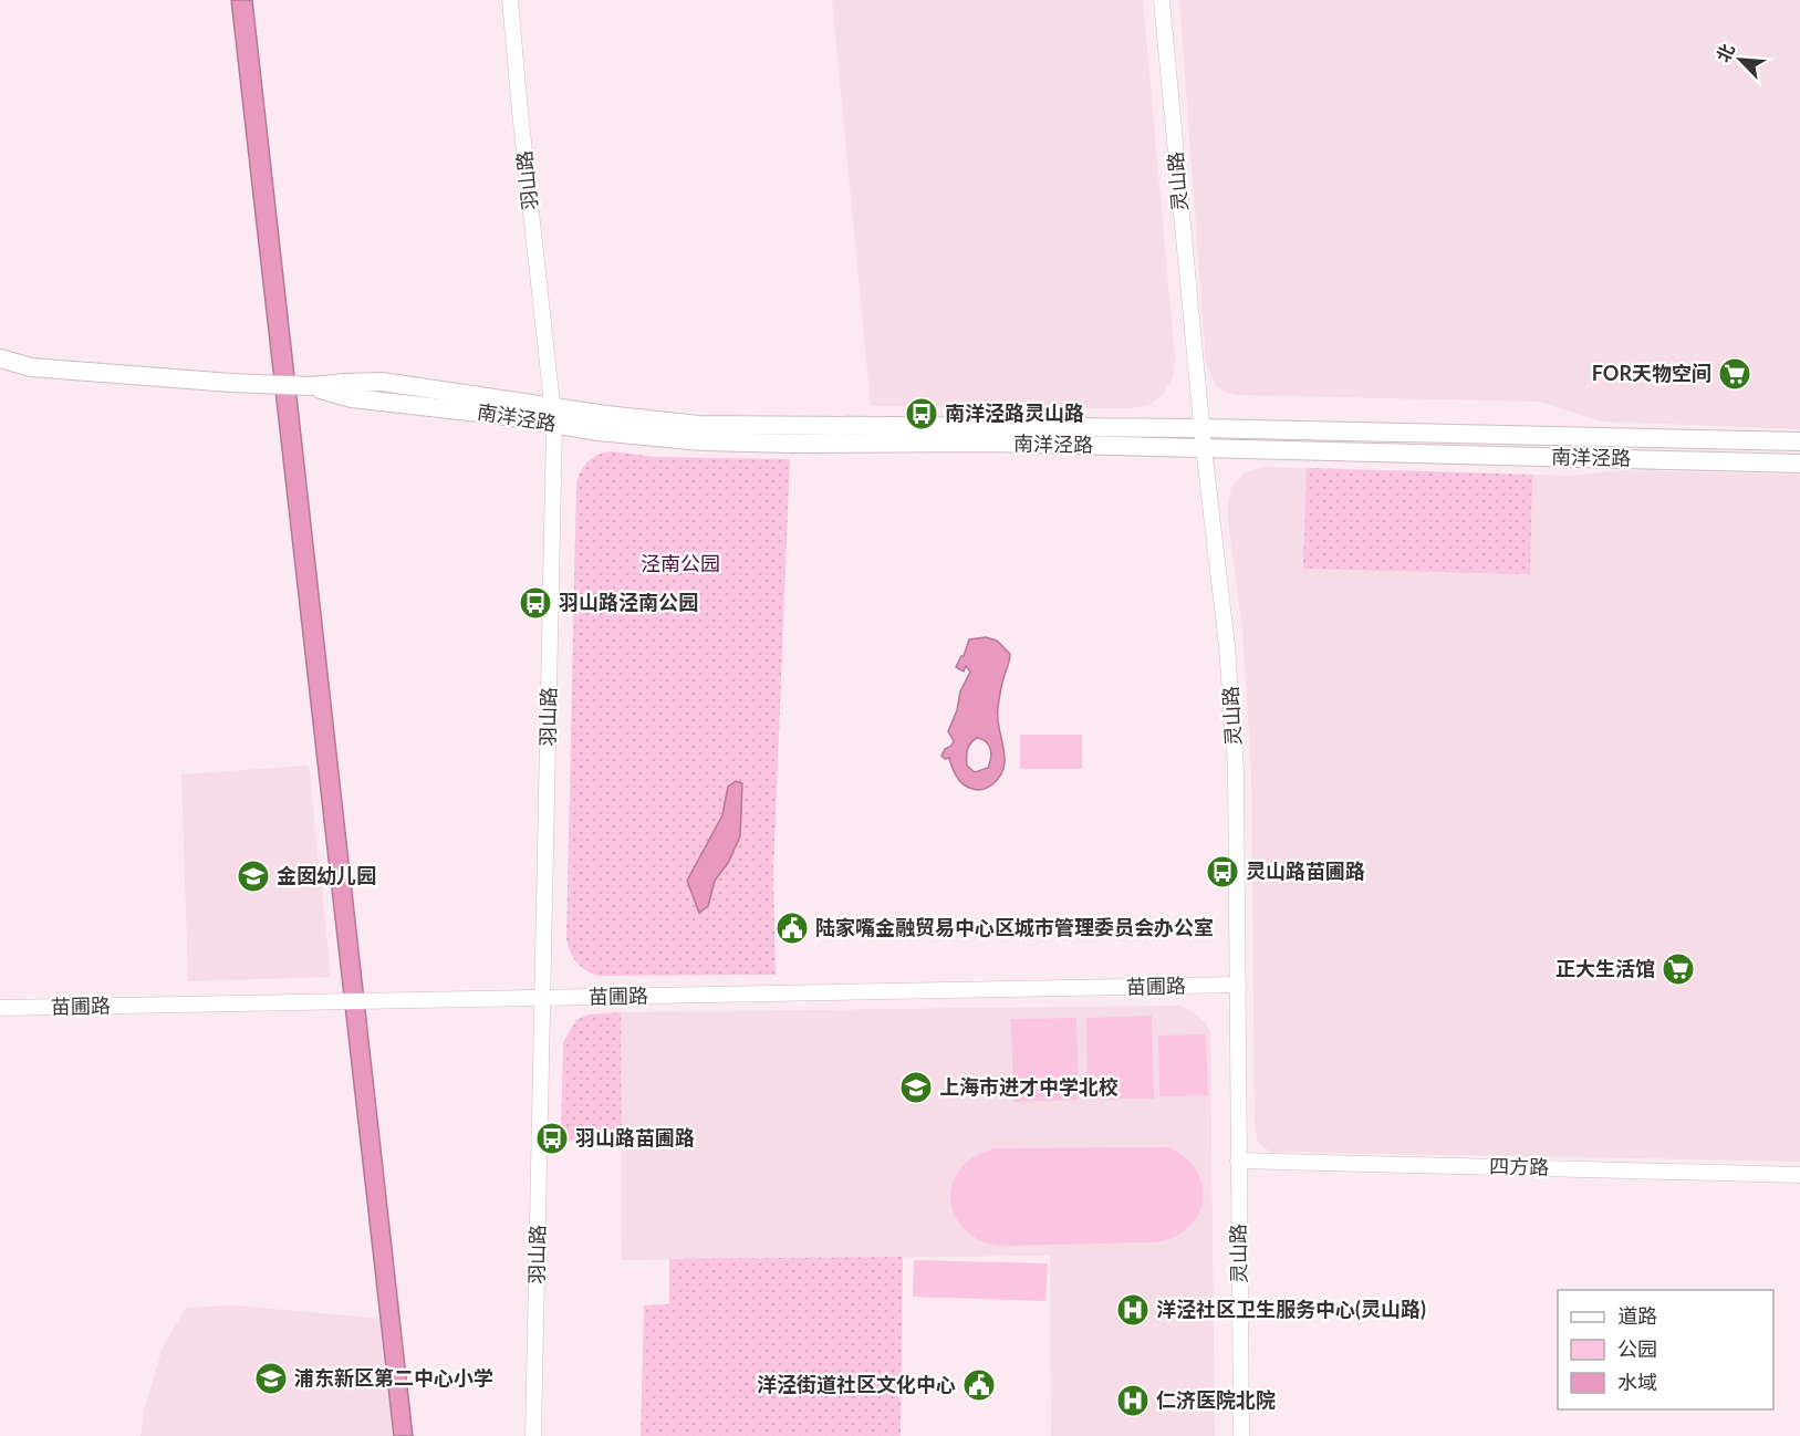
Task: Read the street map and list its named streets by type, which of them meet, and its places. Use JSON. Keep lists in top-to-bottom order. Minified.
{"streets":{"main road":["南洋泾路"],"street":["羽山路","灵山路","苗圃路","四方路"]},"crossings":[["羽山路","南洋泾路"],["羽山路","苗圃路"],["灵山路","南洋泾路"],["灵山路","苗圃路"],["灵山路","四方路"]],"parks":["泾南公园"],"places":{"supermarket":["FOR天物空间","正大生活馆"],"bus stop":["南洋泾路灵山路","羽山路泾南公园","灵山路苗圃路","羽山路苗圃路"],"school or university":["金囡幼儿园","上海市进才中学北校","浦东新区第二中心小学"],"public building":["陆家嘴金融贸易中心区城市管理委员会办公室","洋泾街道社区文化中心"],"hospital":["洋泾社区卫生服务中心(灵山路)","仁济医院北院"]},"legend":["道路","公园","水域"],"north":"top left"}
